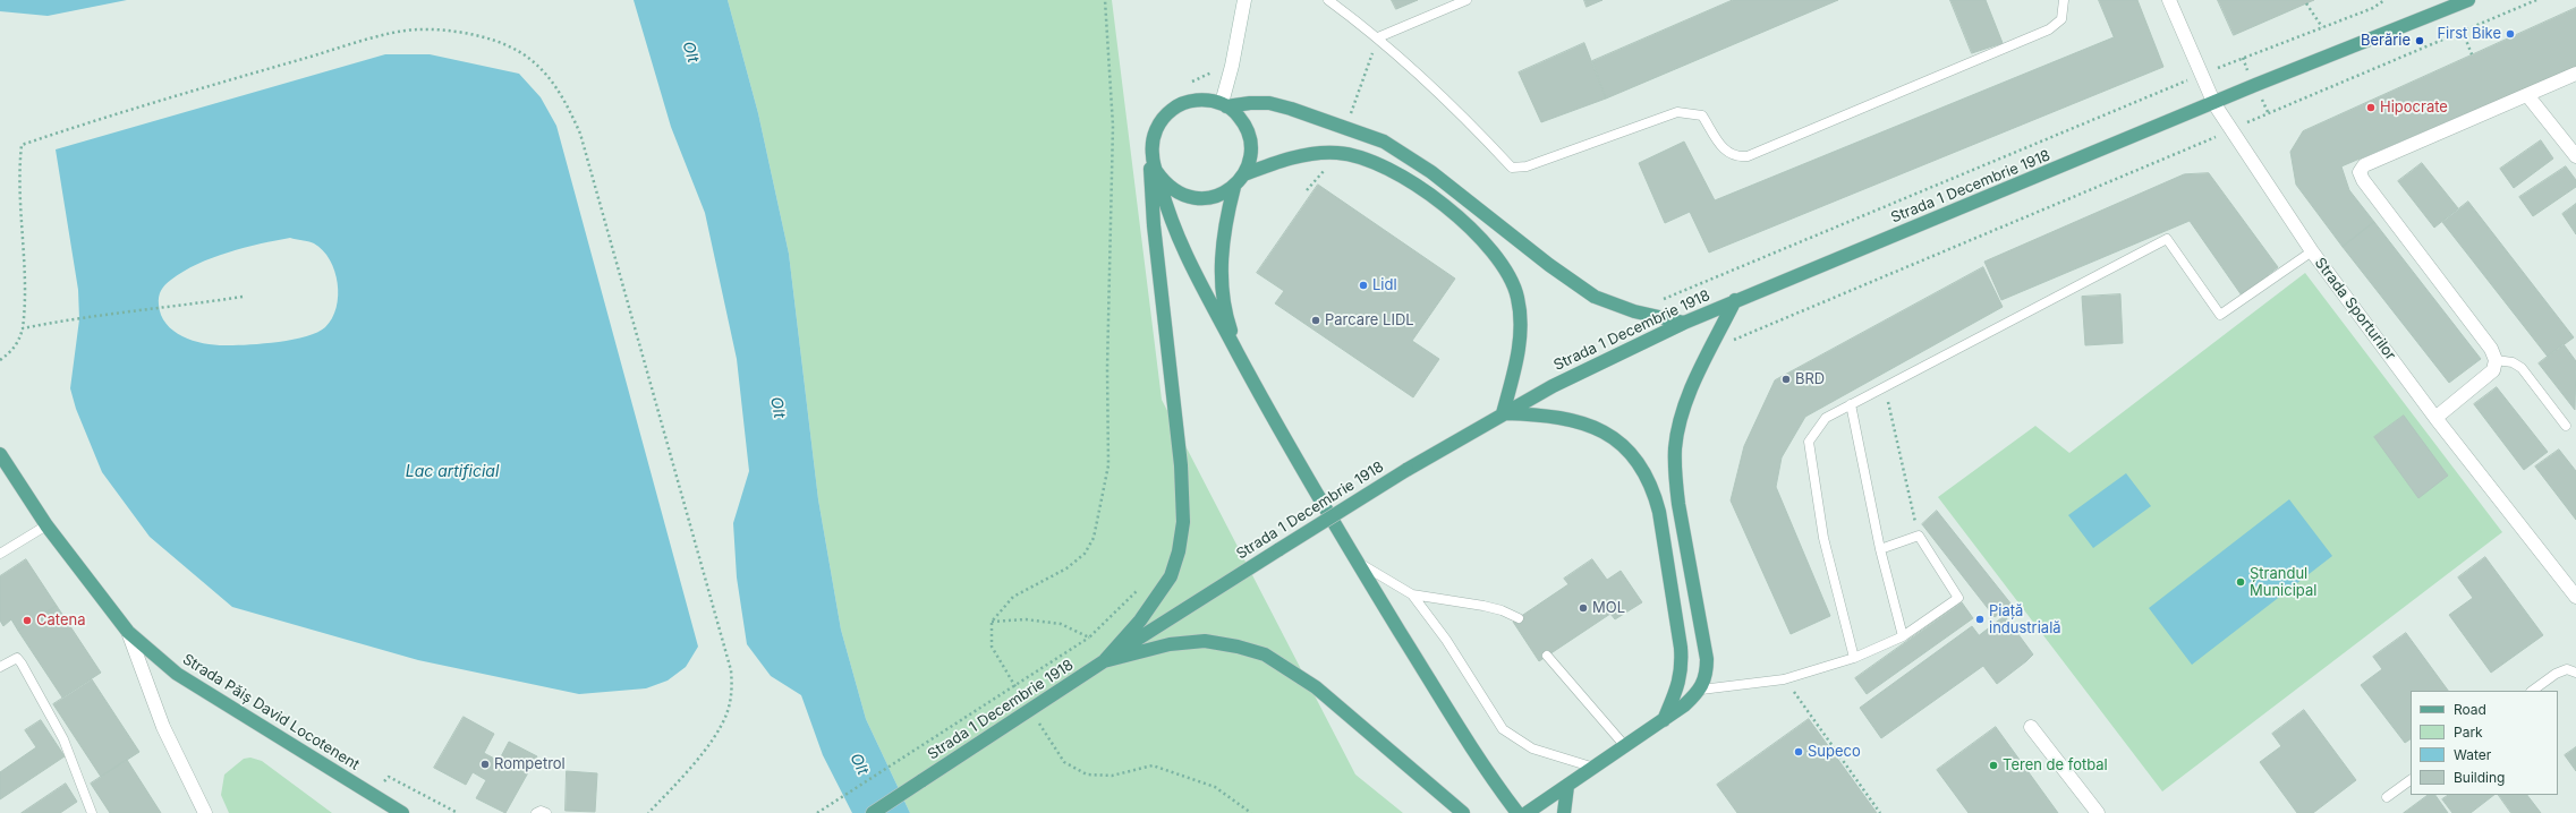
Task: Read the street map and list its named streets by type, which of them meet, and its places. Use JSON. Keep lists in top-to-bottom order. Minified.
{"streets":{"main road":["Strada 1 Decembrie 1918","Strada Păiș David Locotenent"],"street":["Strada Sporturilor"]},"crossings":[["Strada 1 Decembrie 1918","Strada Sporturilor"]],"water":["Olt","Lac artificial"],"places":["First Bike","Berărie","Hipocrate","Lidl","Parcare LIDL","BRD","Ștrandul Municipal","MOL","Piață industrială","Catena","Supeco","Rompetrol","Teren de fotbal"],"legend":["Road","Park","Water","Building"]}
